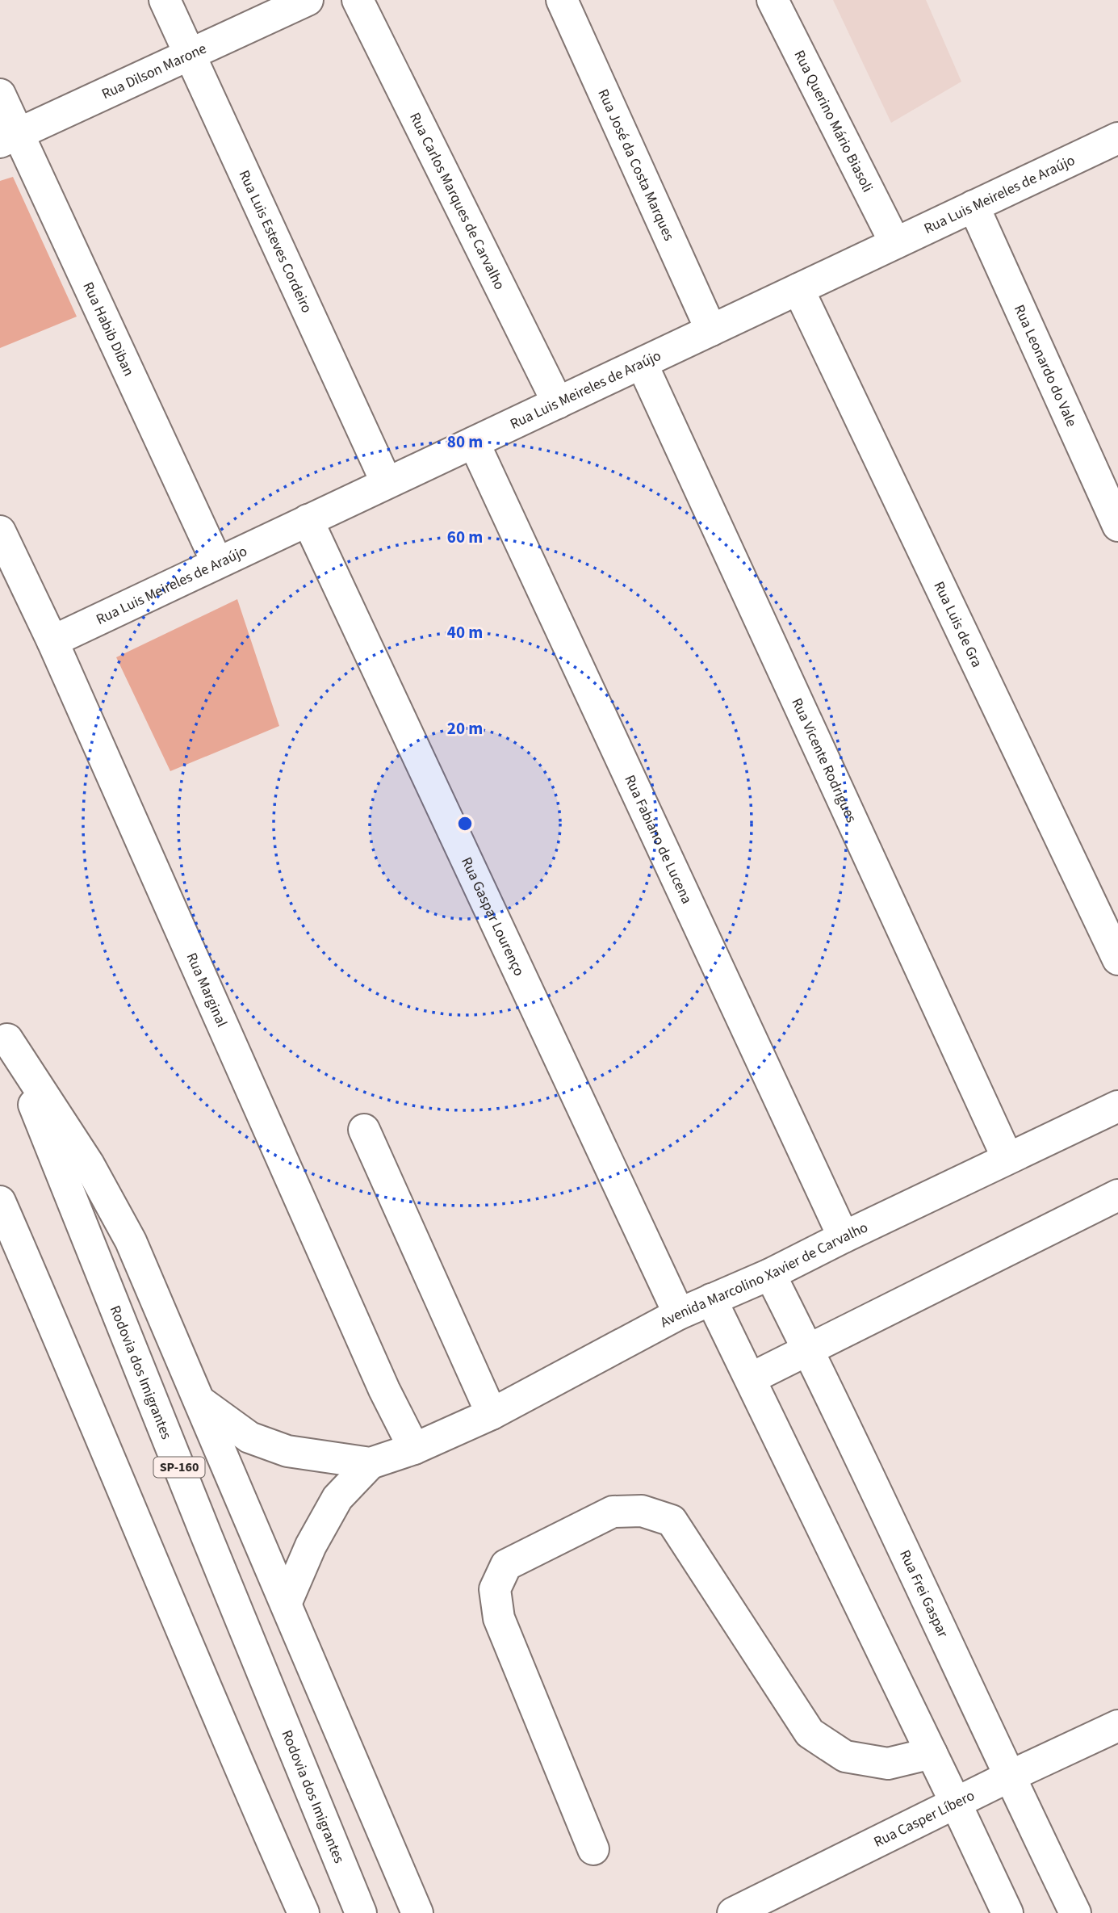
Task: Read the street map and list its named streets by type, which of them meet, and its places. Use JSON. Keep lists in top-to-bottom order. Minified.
{"streets":{"main road":["Rua Dilson Marone","Rua Querino Mário Biasoli","Rua José da Costa Marques","Rua Luis Meireles de Araújo","Rua Carlos Marques de Carvalho","Rua Luis Esteves Cordeiro","Rua Habib Diban","Rua Leonardo do Vale","Rua Luis de Gra","Rua Vicente Rodrigues","Rua Fabiano de Lucena","Rua Gaspar Lourenço","Rua Marginal","Avenida Marcolino Xavier de Carvalho","Rodovia dos Imigrantes","SP-160","Rua Frei Gaspar","Rua Casper Líbero"]},"crossings":[["Rua Dilson Marone","Rua Luis Esteves Cordeiro"],["Rua Dilson Marone","Rua Habib Diban"],["Rua Querino Mário Biasoli","Rua Luis Meireles de Araújo"],["Rua José da Costa Marques","Rua Luis Meireles de Araújo"],["Rua Luis Meireles de Araújo","Rua Carlos Marques de Carvalho"],["Rua Luis Meireles de Araújo","Rua Luis Esteves Cordeiro"],["Rua Luis Meireles de Araújo","Rua Habib Diban"],["Rua Luis Meireles de Araújo","Rua Leonardo do Vale"],["Rua Luis Meireles de Araújo","Rua Luis de Gra"],["Rua Luis Meireles de Araújo","Rua Vicente Rodrigues"],["Rua Luis Meireles de Araújo","Rua Fabiano de Lucena"],["Rua Luis Meireles de Araújo","Rua Gaspar Lourenço"],["Rua Luis Meireles de Araújo","Rua Marginal"],["Rua Vicente Rodrigues","Avenida Marcolino Xavier de Carvalho"],["Rua Fabiano de Lucena","Avenida Marcolino Xavier de Carvalho"],["Rua Gaspar Lourenço","Avenida Marcolino Xavier de Carvalho"],["Rua Marginal","Avenida Marcolino Xavier de Carvalho"],["Avenida Marcolino Xavier de Carvalho","Rua Frei Gaspar"],["Rua Frei Gaspar","Rua Casper Líbero"]],"rings":["80 m","60 m","40 m","20 m"]}
